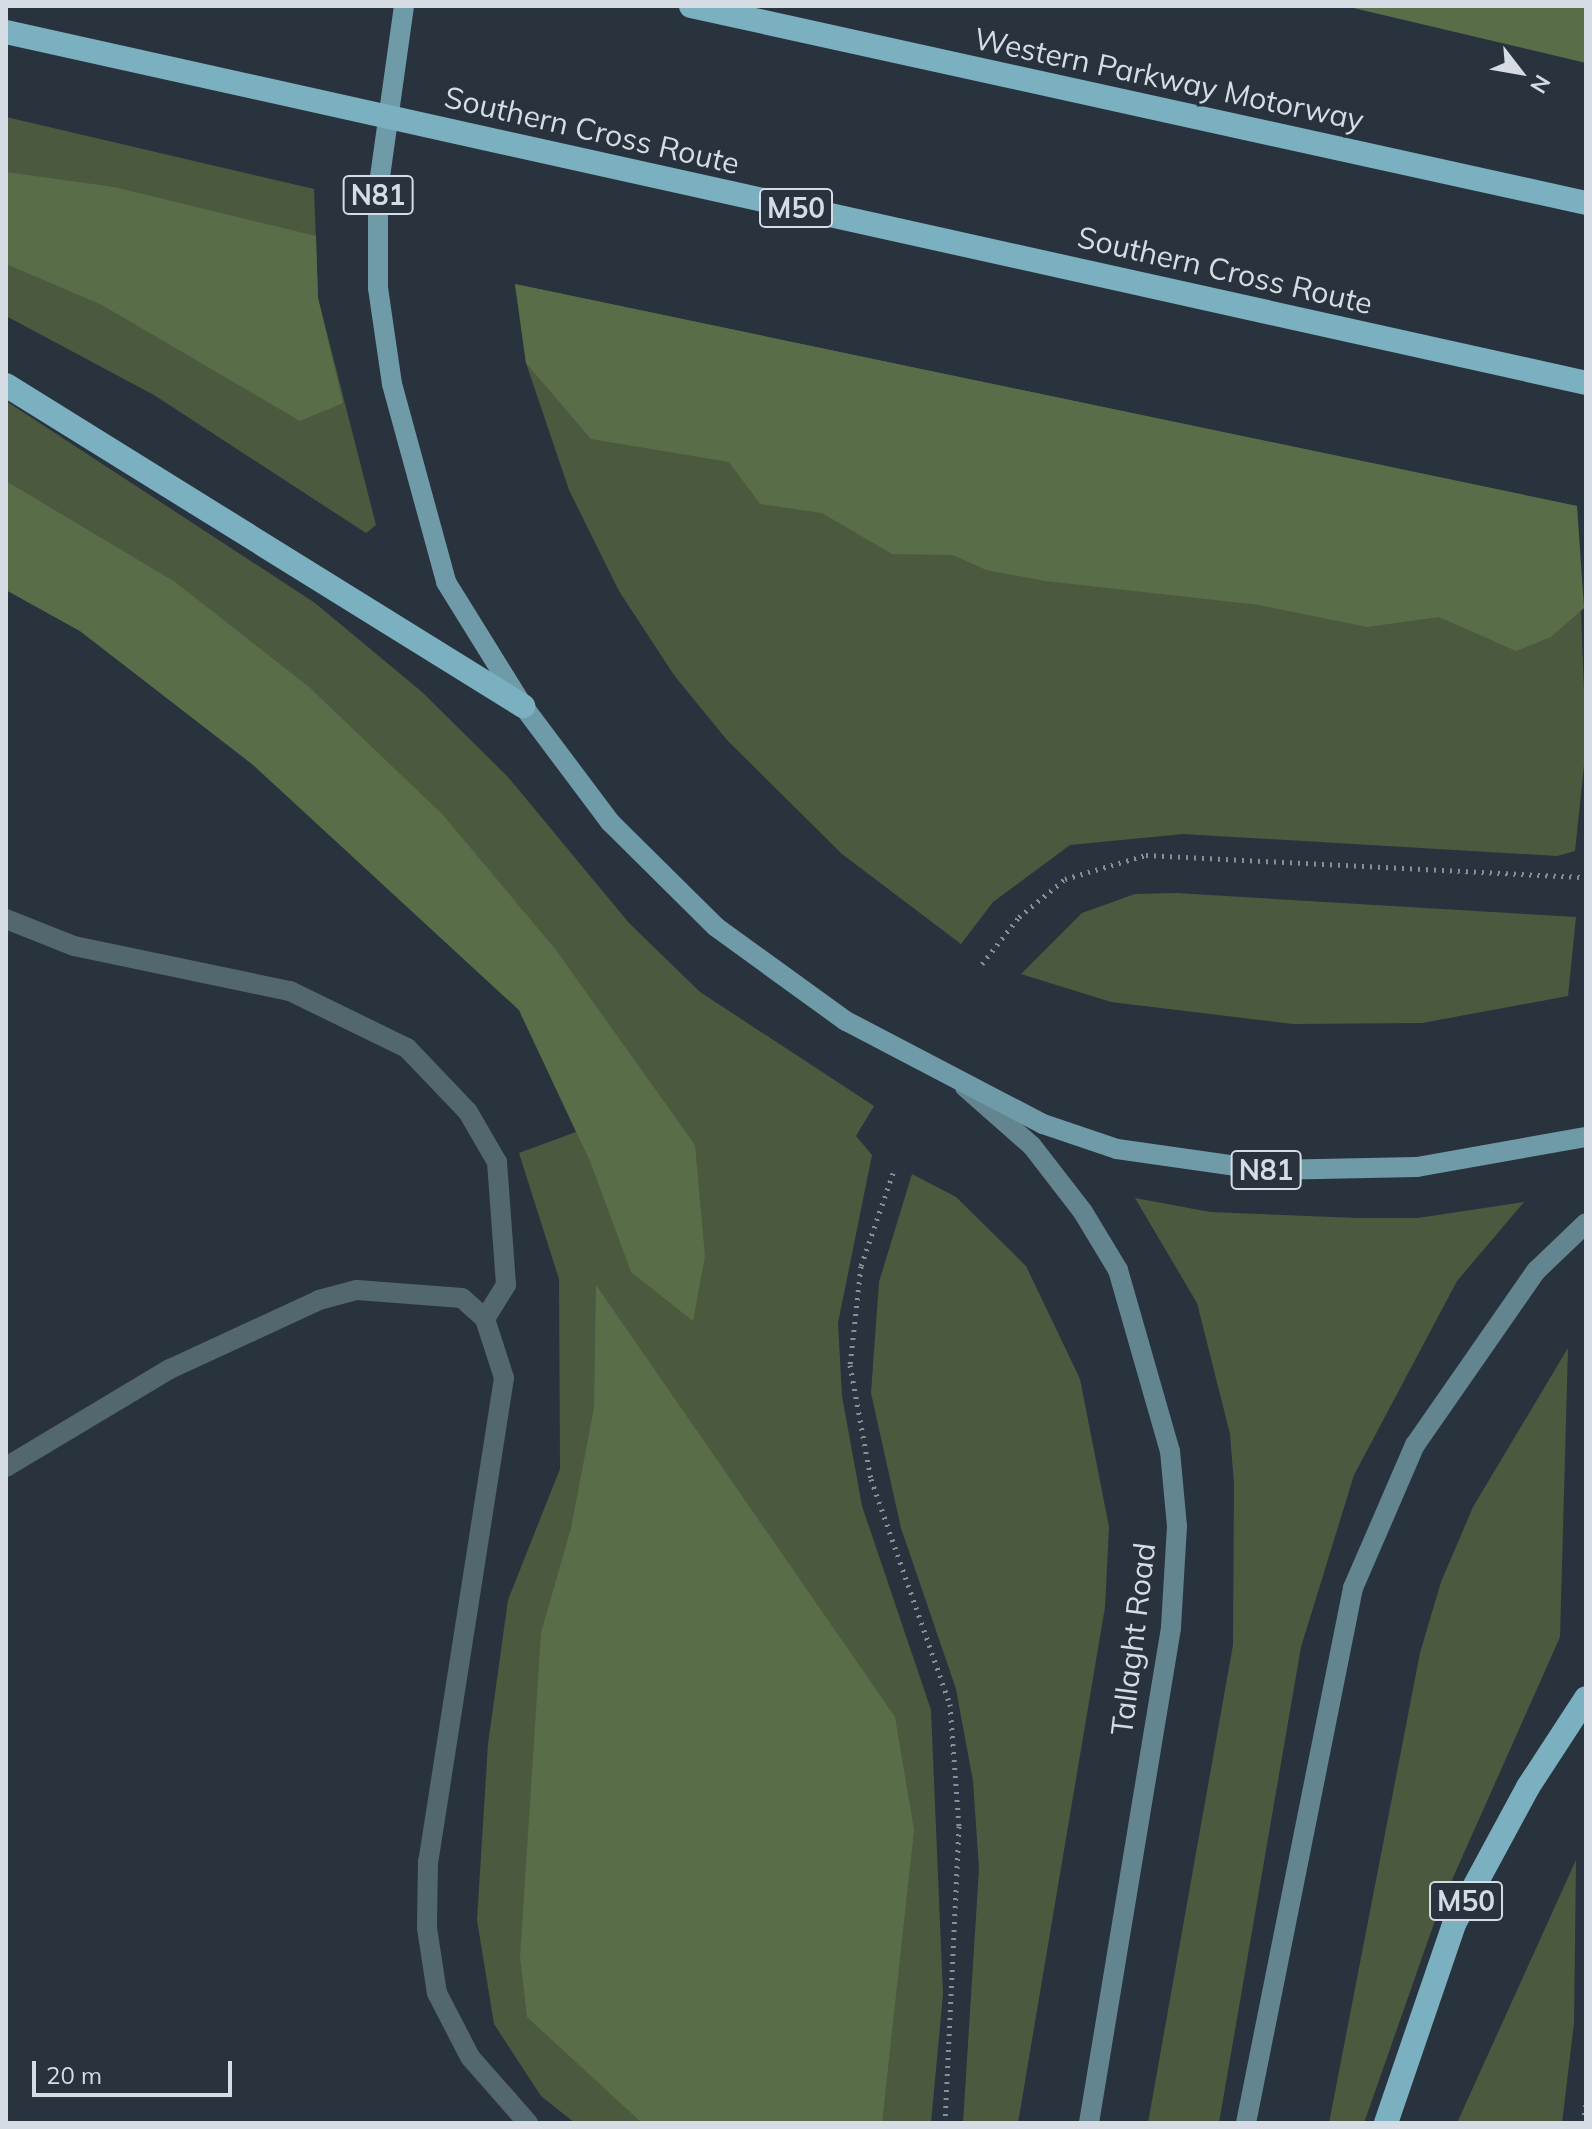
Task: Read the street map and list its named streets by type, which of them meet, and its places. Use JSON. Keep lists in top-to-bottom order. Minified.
{"streets":{"highway":["Western Parkway Motorway","Southern Cross Route","M50"],"main road":["N81","Tallaght Road"]},"crossings":[["N81","Tallaght Road"]],"scale_bar":"20 m","north":"bottom right"}
